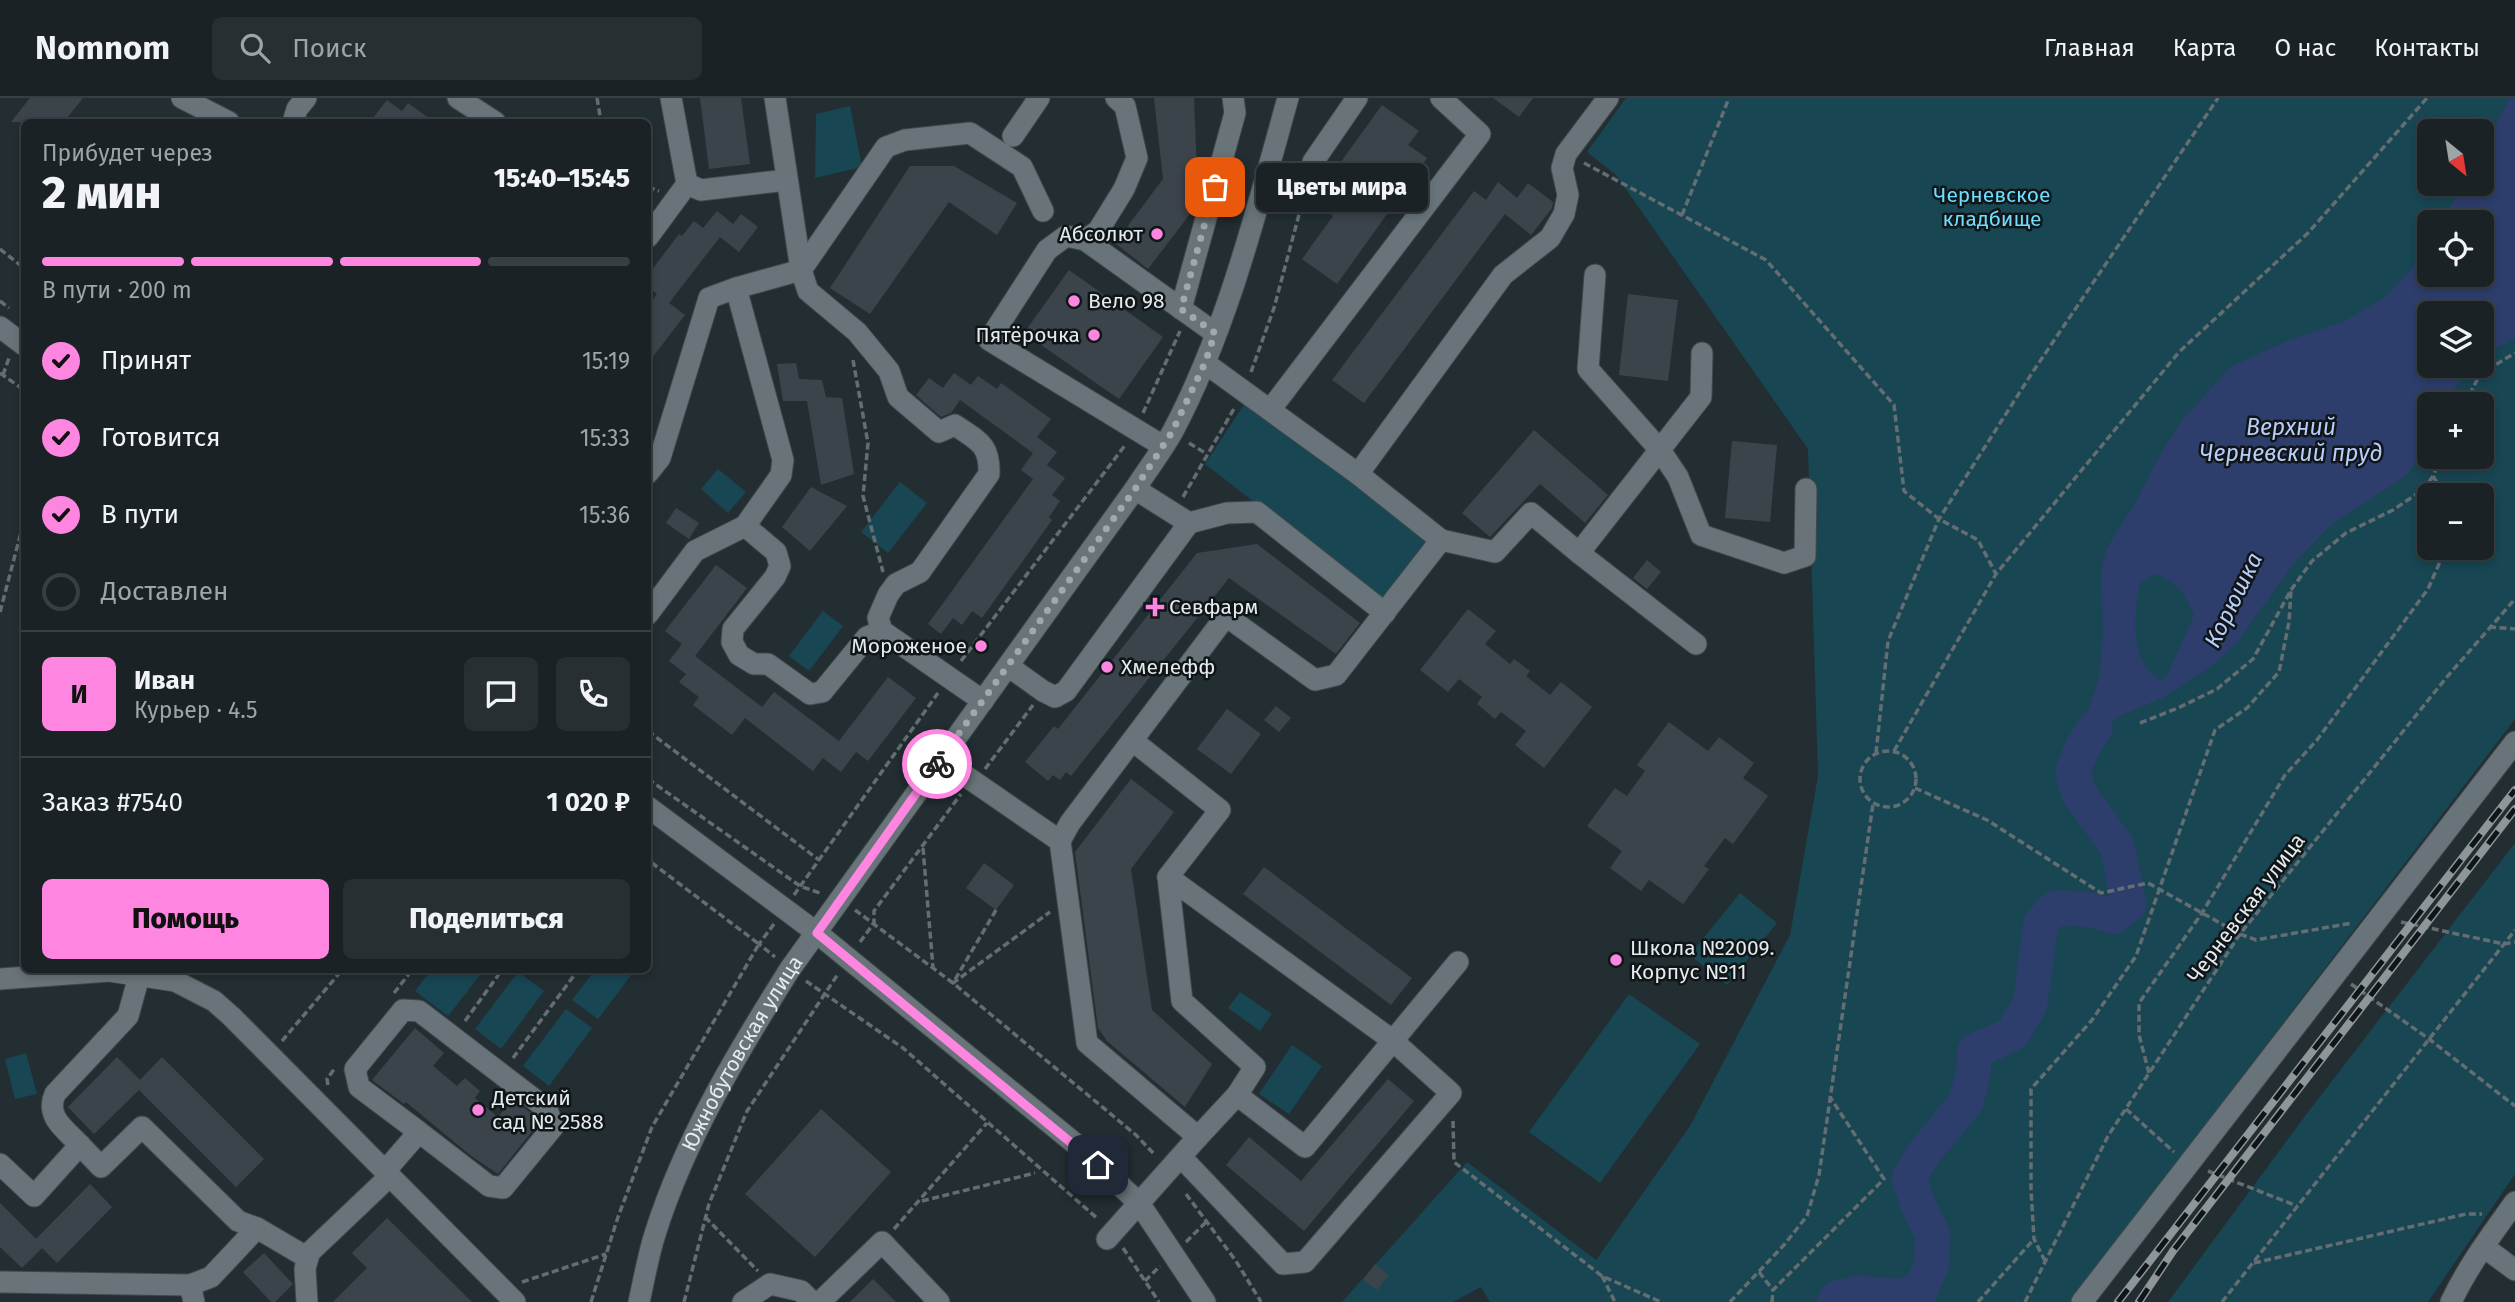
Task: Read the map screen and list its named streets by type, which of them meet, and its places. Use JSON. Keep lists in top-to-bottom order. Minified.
{"streets":{"street":["Южнобутовская улица"],"path":["Черневская улица"]},"water":["Верхний Черневский пруд","Корюшка"],"parks":["Черневское кладбище"],"places":{"other":["Цветы мира","Абсолют","Вело 98","Пятёрочка","Мороженое","Хмелефф","Школа №2009. Корпус №11","Детский сад № 2588"],"health":["Севфарм"]},"north":"bottom right","page":{"header":"Nomnom","search":"Поиск","nav":["Главная","Карта","О нас","Контакты"],"map_buttons":["+","−"],"heading":["2 мин","Прибудет через","15:40–15:45"],"panel":["Иван","Курьер · 4.5","Заказ #7540","1 020 ₽"],"bubble":"Цветы мира","bar":"В пути · 200 m","list":[["Принят","15:19"],["Готовится","15:33"],["В пути","15:36"],"Доставлен"],"round":"И","buttons":["Помощь","Поделиться"]}}
